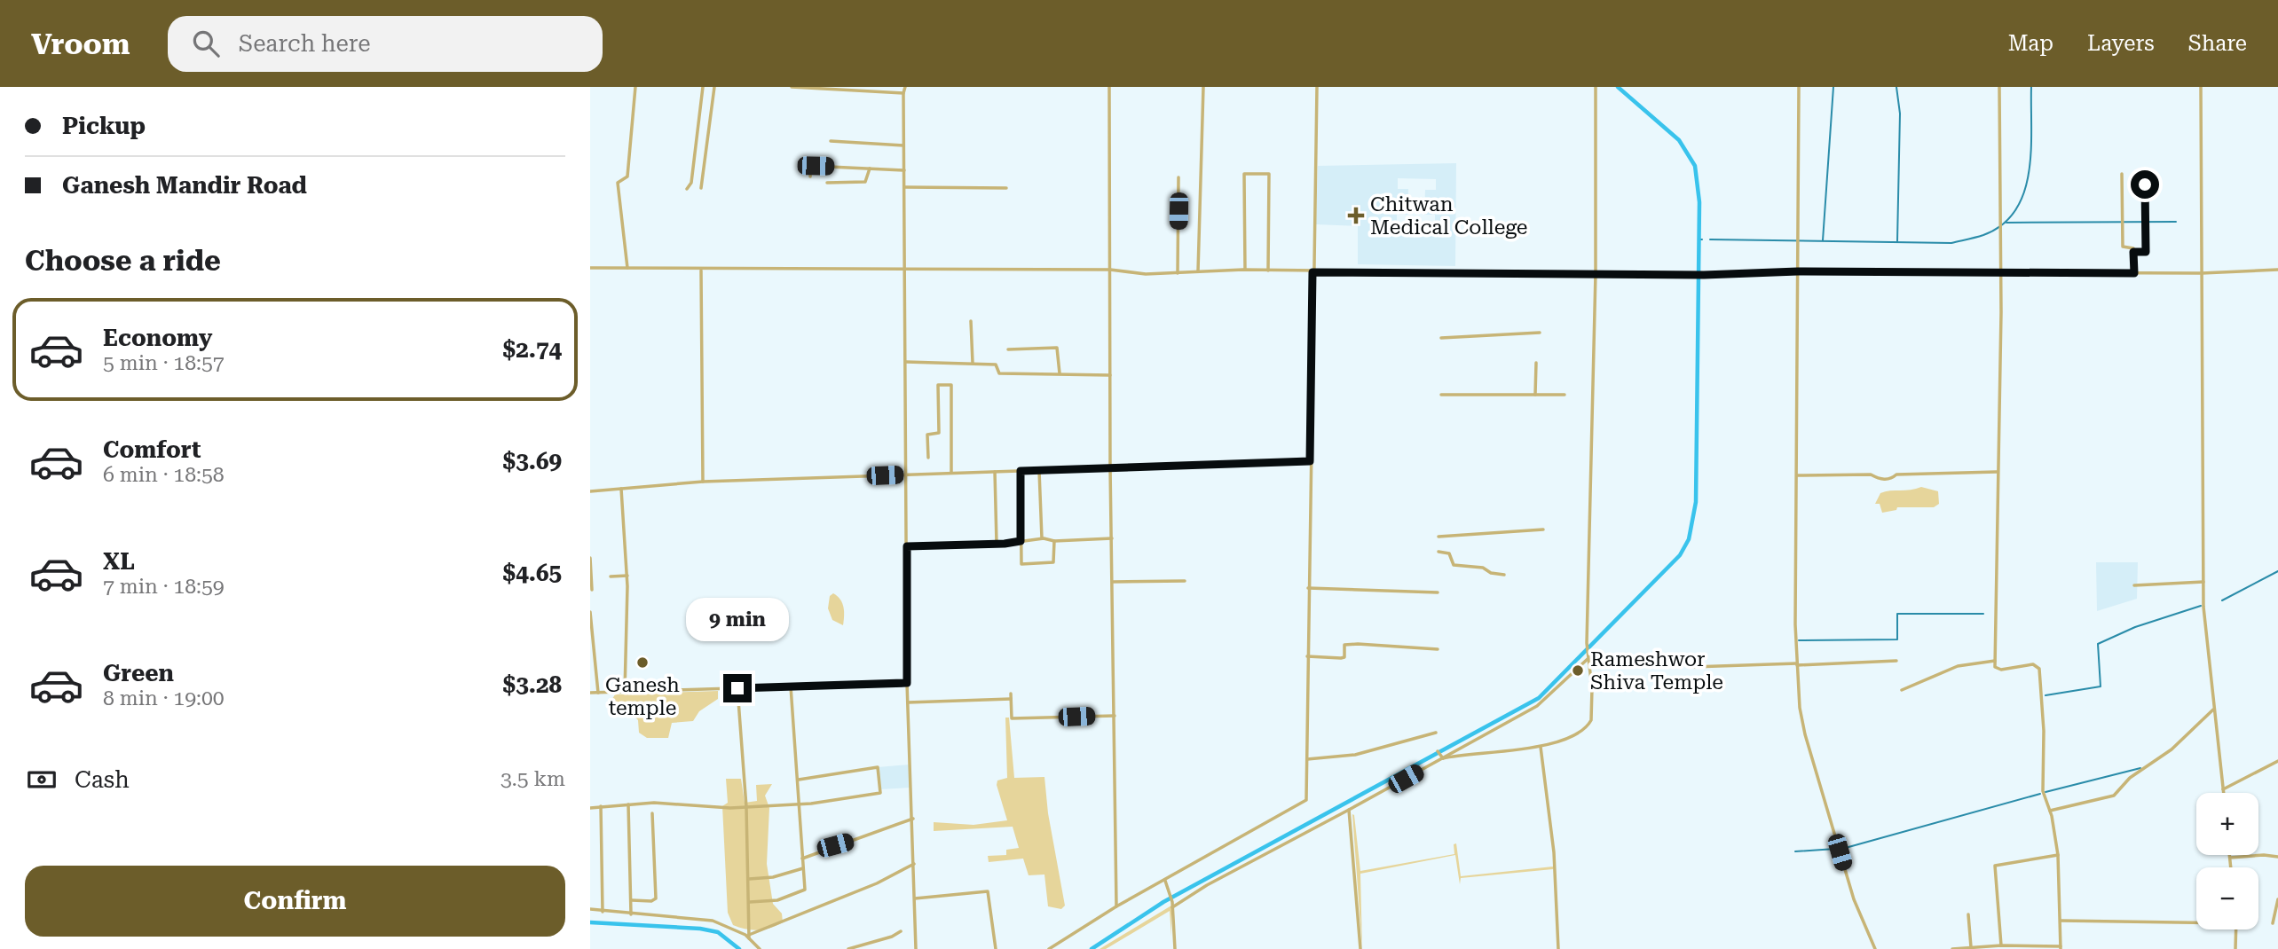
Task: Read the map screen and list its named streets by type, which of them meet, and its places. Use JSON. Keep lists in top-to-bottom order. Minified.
{"places":{"health":["Chitwan Medical College"],"other":["Ganesh temple","Rameshwor Shiva Temple"]},"page":{"header":"Vroom","search":"Search here","nav":["Map","Layers","Share"],"banner":["Pickup","Ganesh Mandir Road"],"heading":"Choose a ride","list":[{"name":"Economy","note":"5 min · 18:57","value":"$2.74"},{"name":"Comfort","note":"6 min · 18:58","value":"$3.69"},{"name":"XL","note":"7 min · 18:59","value":"$4.65"},{"name":"Green","note":"8 min · 19:00","value":"$3.28"}],"bubble":"9 min","pay":["Cash","3.5 km"],"map_buttons":["+","−"],"buttons":"Confirm"}}
